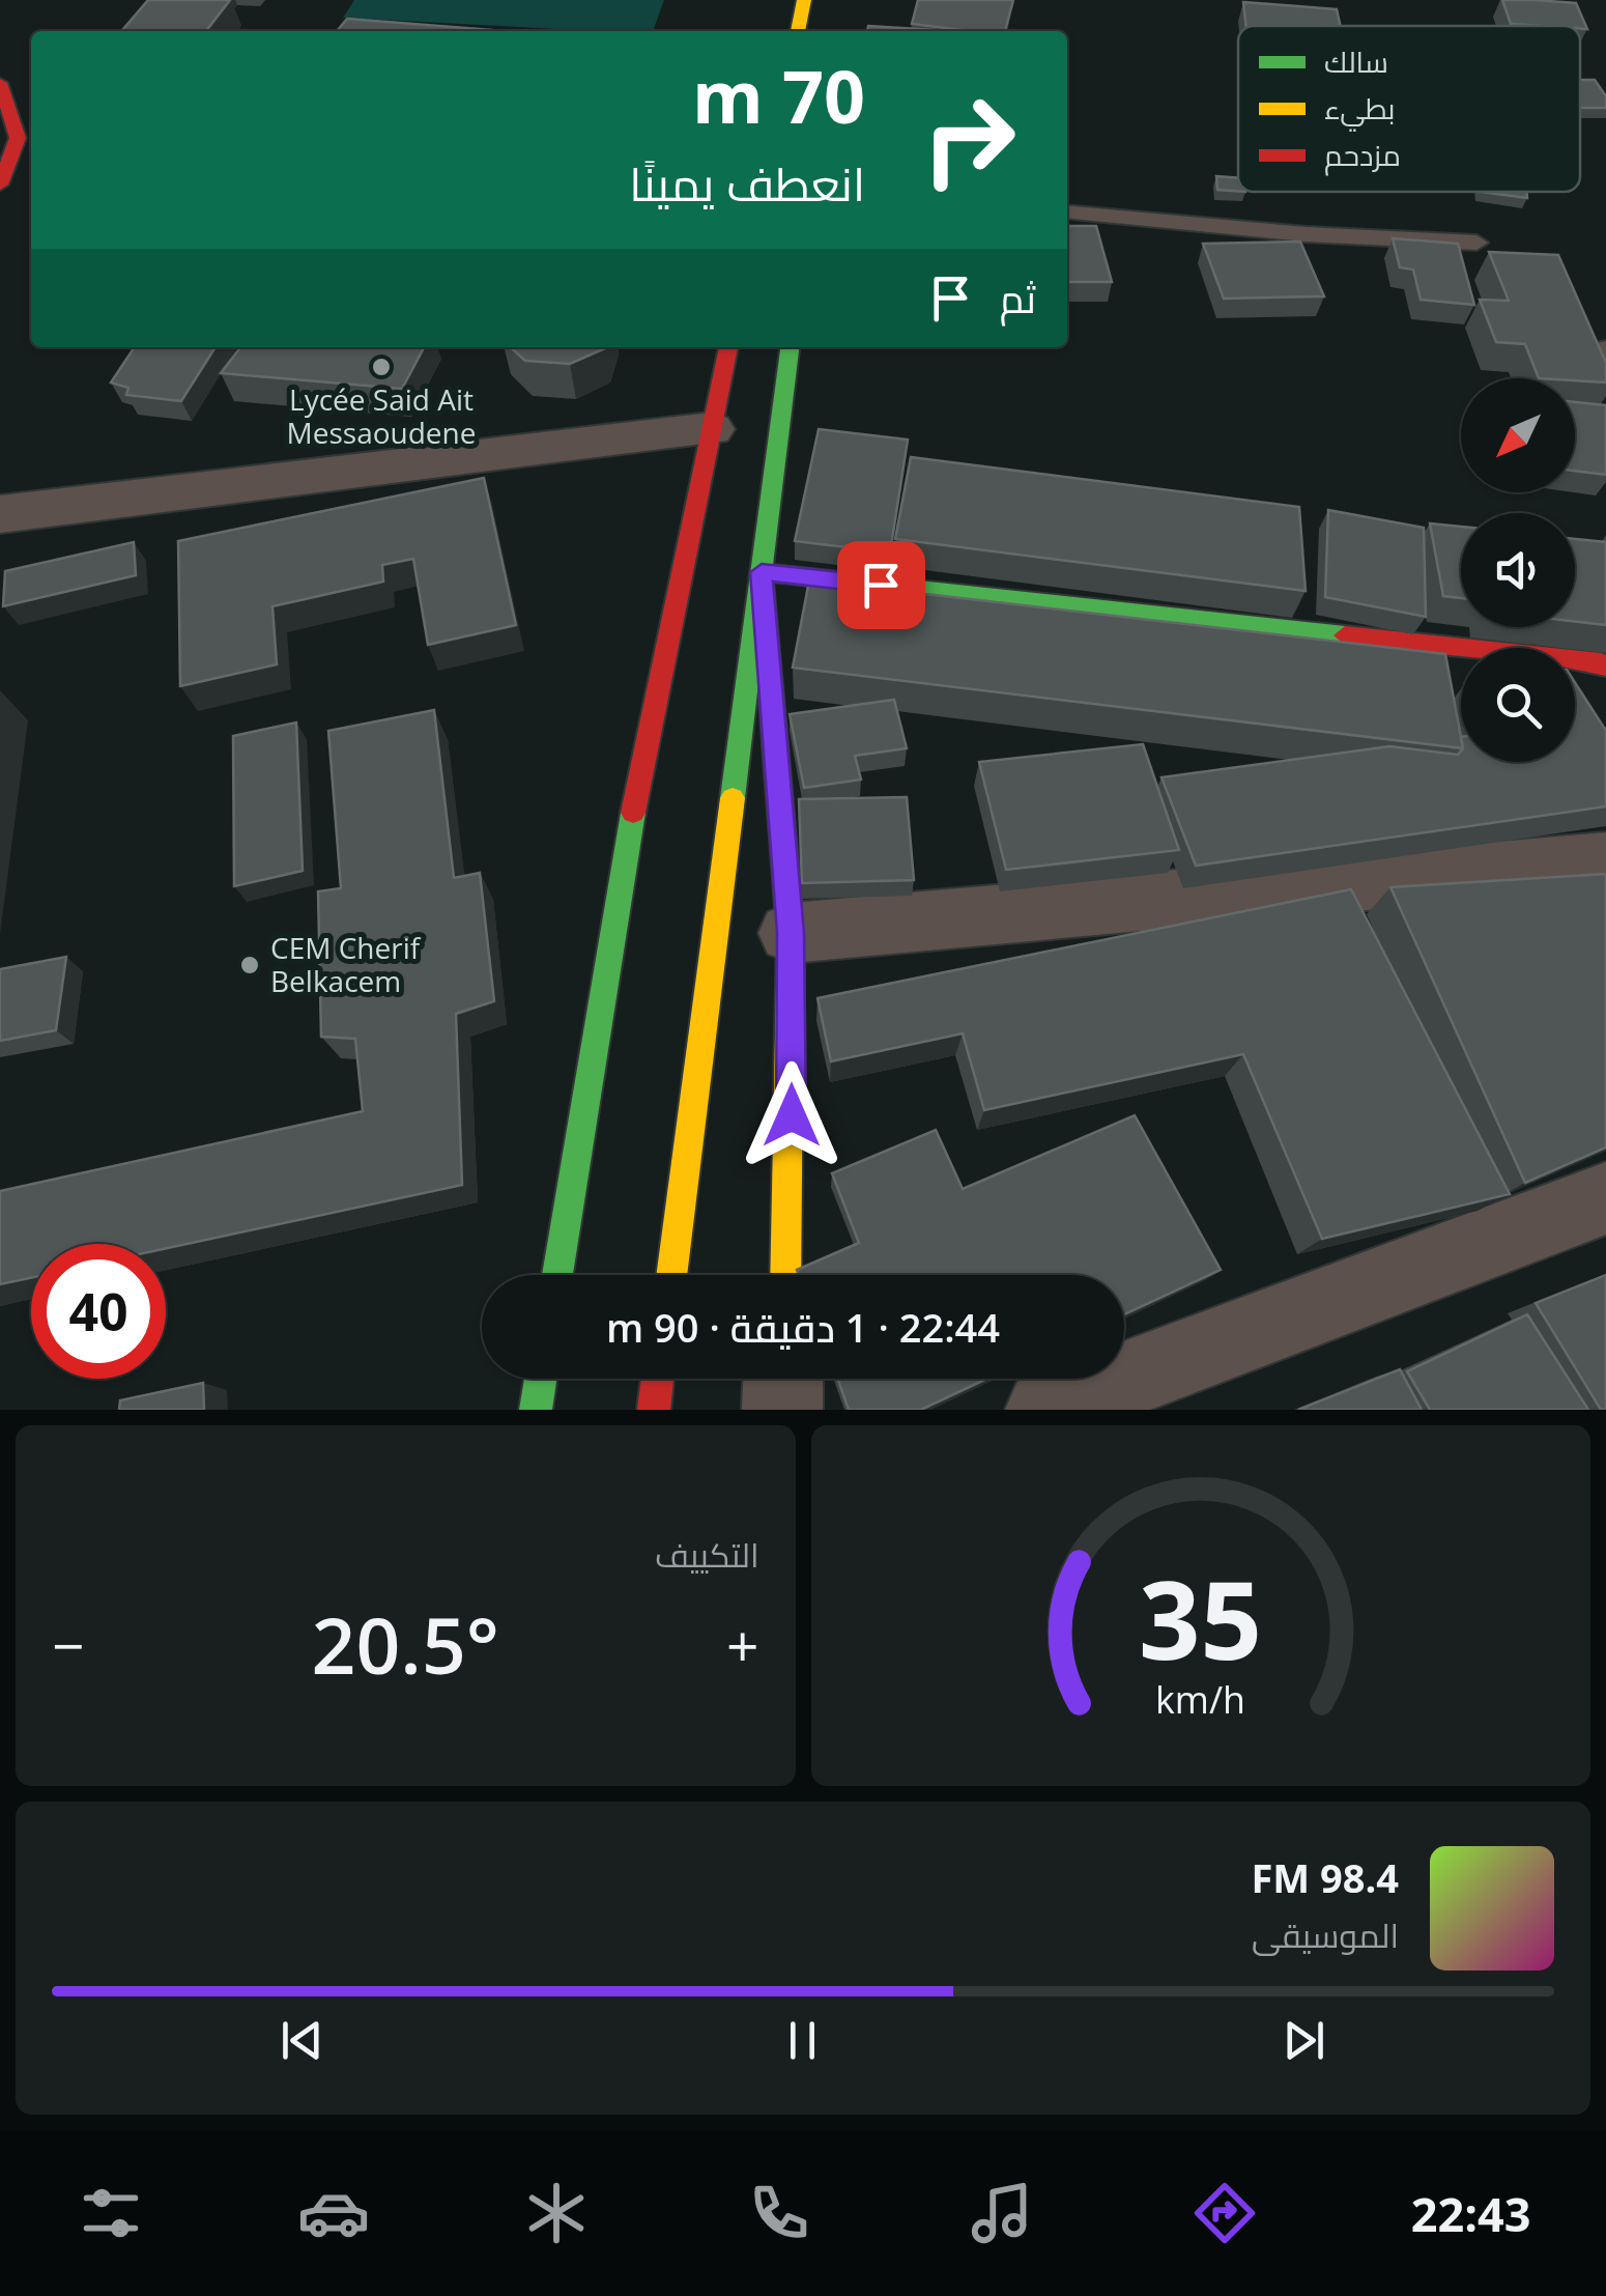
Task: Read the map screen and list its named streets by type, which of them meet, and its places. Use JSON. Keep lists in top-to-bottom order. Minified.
{"places":["Lycée Said Ait Messaoudene","CEM Cherif Belkacem"],"legend":["سالك","بطيء","مزدحم"],"north":"bottom left","page":{"turn":["70 m","انعطف يمينًا"],"then":"ثم","limit":"40","trip":"22:44 · 1 دقيقة · 90 m","tile":"التكييف","heat":["−","20.5°","+"],"song":["98.4 FM","الموسيقى"],"tabs":"22:43","gauge":["35","km/h"]}}
